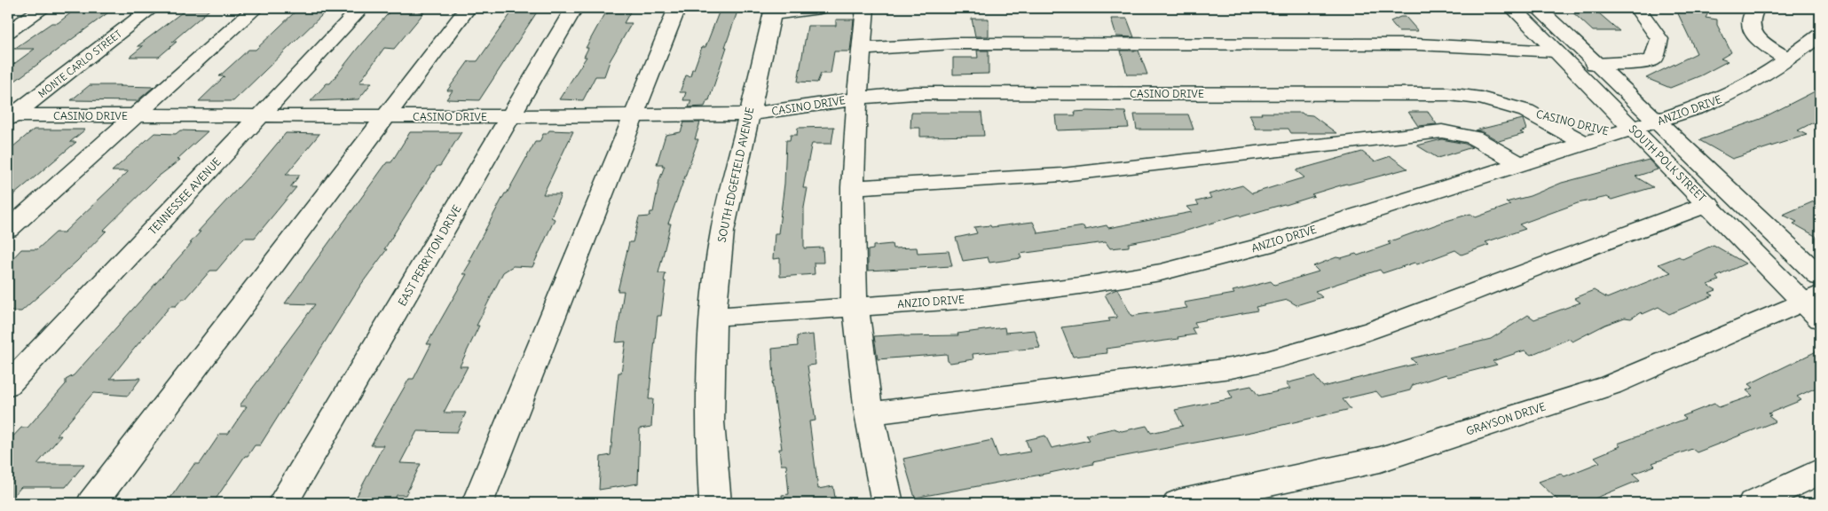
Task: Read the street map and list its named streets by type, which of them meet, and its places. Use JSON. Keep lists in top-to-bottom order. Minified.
{"streets":{"street":["MONTE CARLO STREET","CASINO DRIVE","ANZIO DRIVE","SOUTH POLK STREET","SOUTH EDGEFIELD AVENUE","TENNESSEE AVENUE","EAST PERRYTON DRIVE","GRAYSON DRIVE"]},"crossings":[["MONTE CARLO STREET","CASINO DRIVE"],["CASINO DRIVE","ANZIO DRIVE"],["CASINO DRIVE","SOUTH POLK STREET"],["CASINO DRIVE","SOUTH EDGEFIELD AVENUE"],["CASINO DRIVE","TENNESSEE AVENUE"],["CASINO DRIVE","EAST PERRYTON DRIVE"],["ANZIO DRIVE","SOUTH POLK STREET"],["ANZIO DRIVE","SOUTH EDGEFIELD AVENUE"],["SOUTH POLK STREET","GRAYSON DRIVE"]]}
